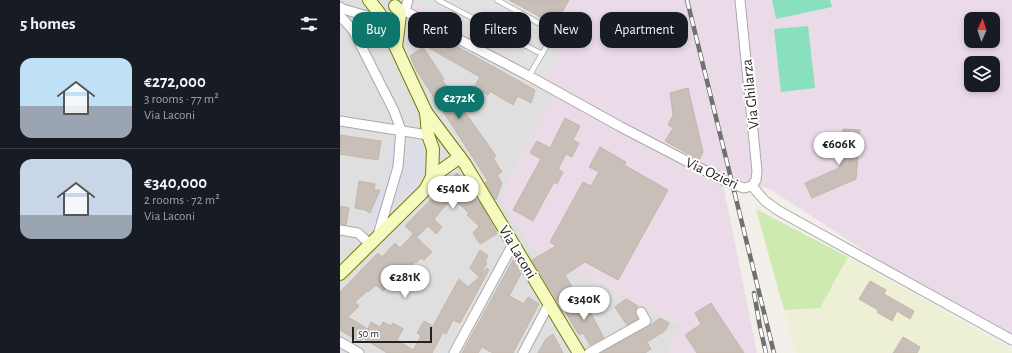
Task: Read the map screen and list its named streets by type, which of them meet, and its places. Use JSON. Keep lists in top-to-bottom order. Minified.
{"streets":{"street":["Via Ghilarza","Via Ozieri","Via Laconi"]},"crossings":[["Via Ghilarza","Via Ozieri"]],"scale_bar":"50 m","north":"top","page":{"heading":"5 homes","chip":["Buy","Rent","Filters","New","Apartment"],"list":[{"name":"€272,000","note":"3 rooms · 77 m² · Via Laconi"},{"name":"€340,000","note":"2 rooms · 72 m² · Via Laconi"}],"price":["€272K","€606K","€540K","€281K","€340K"],"scale":"50 m"}}
